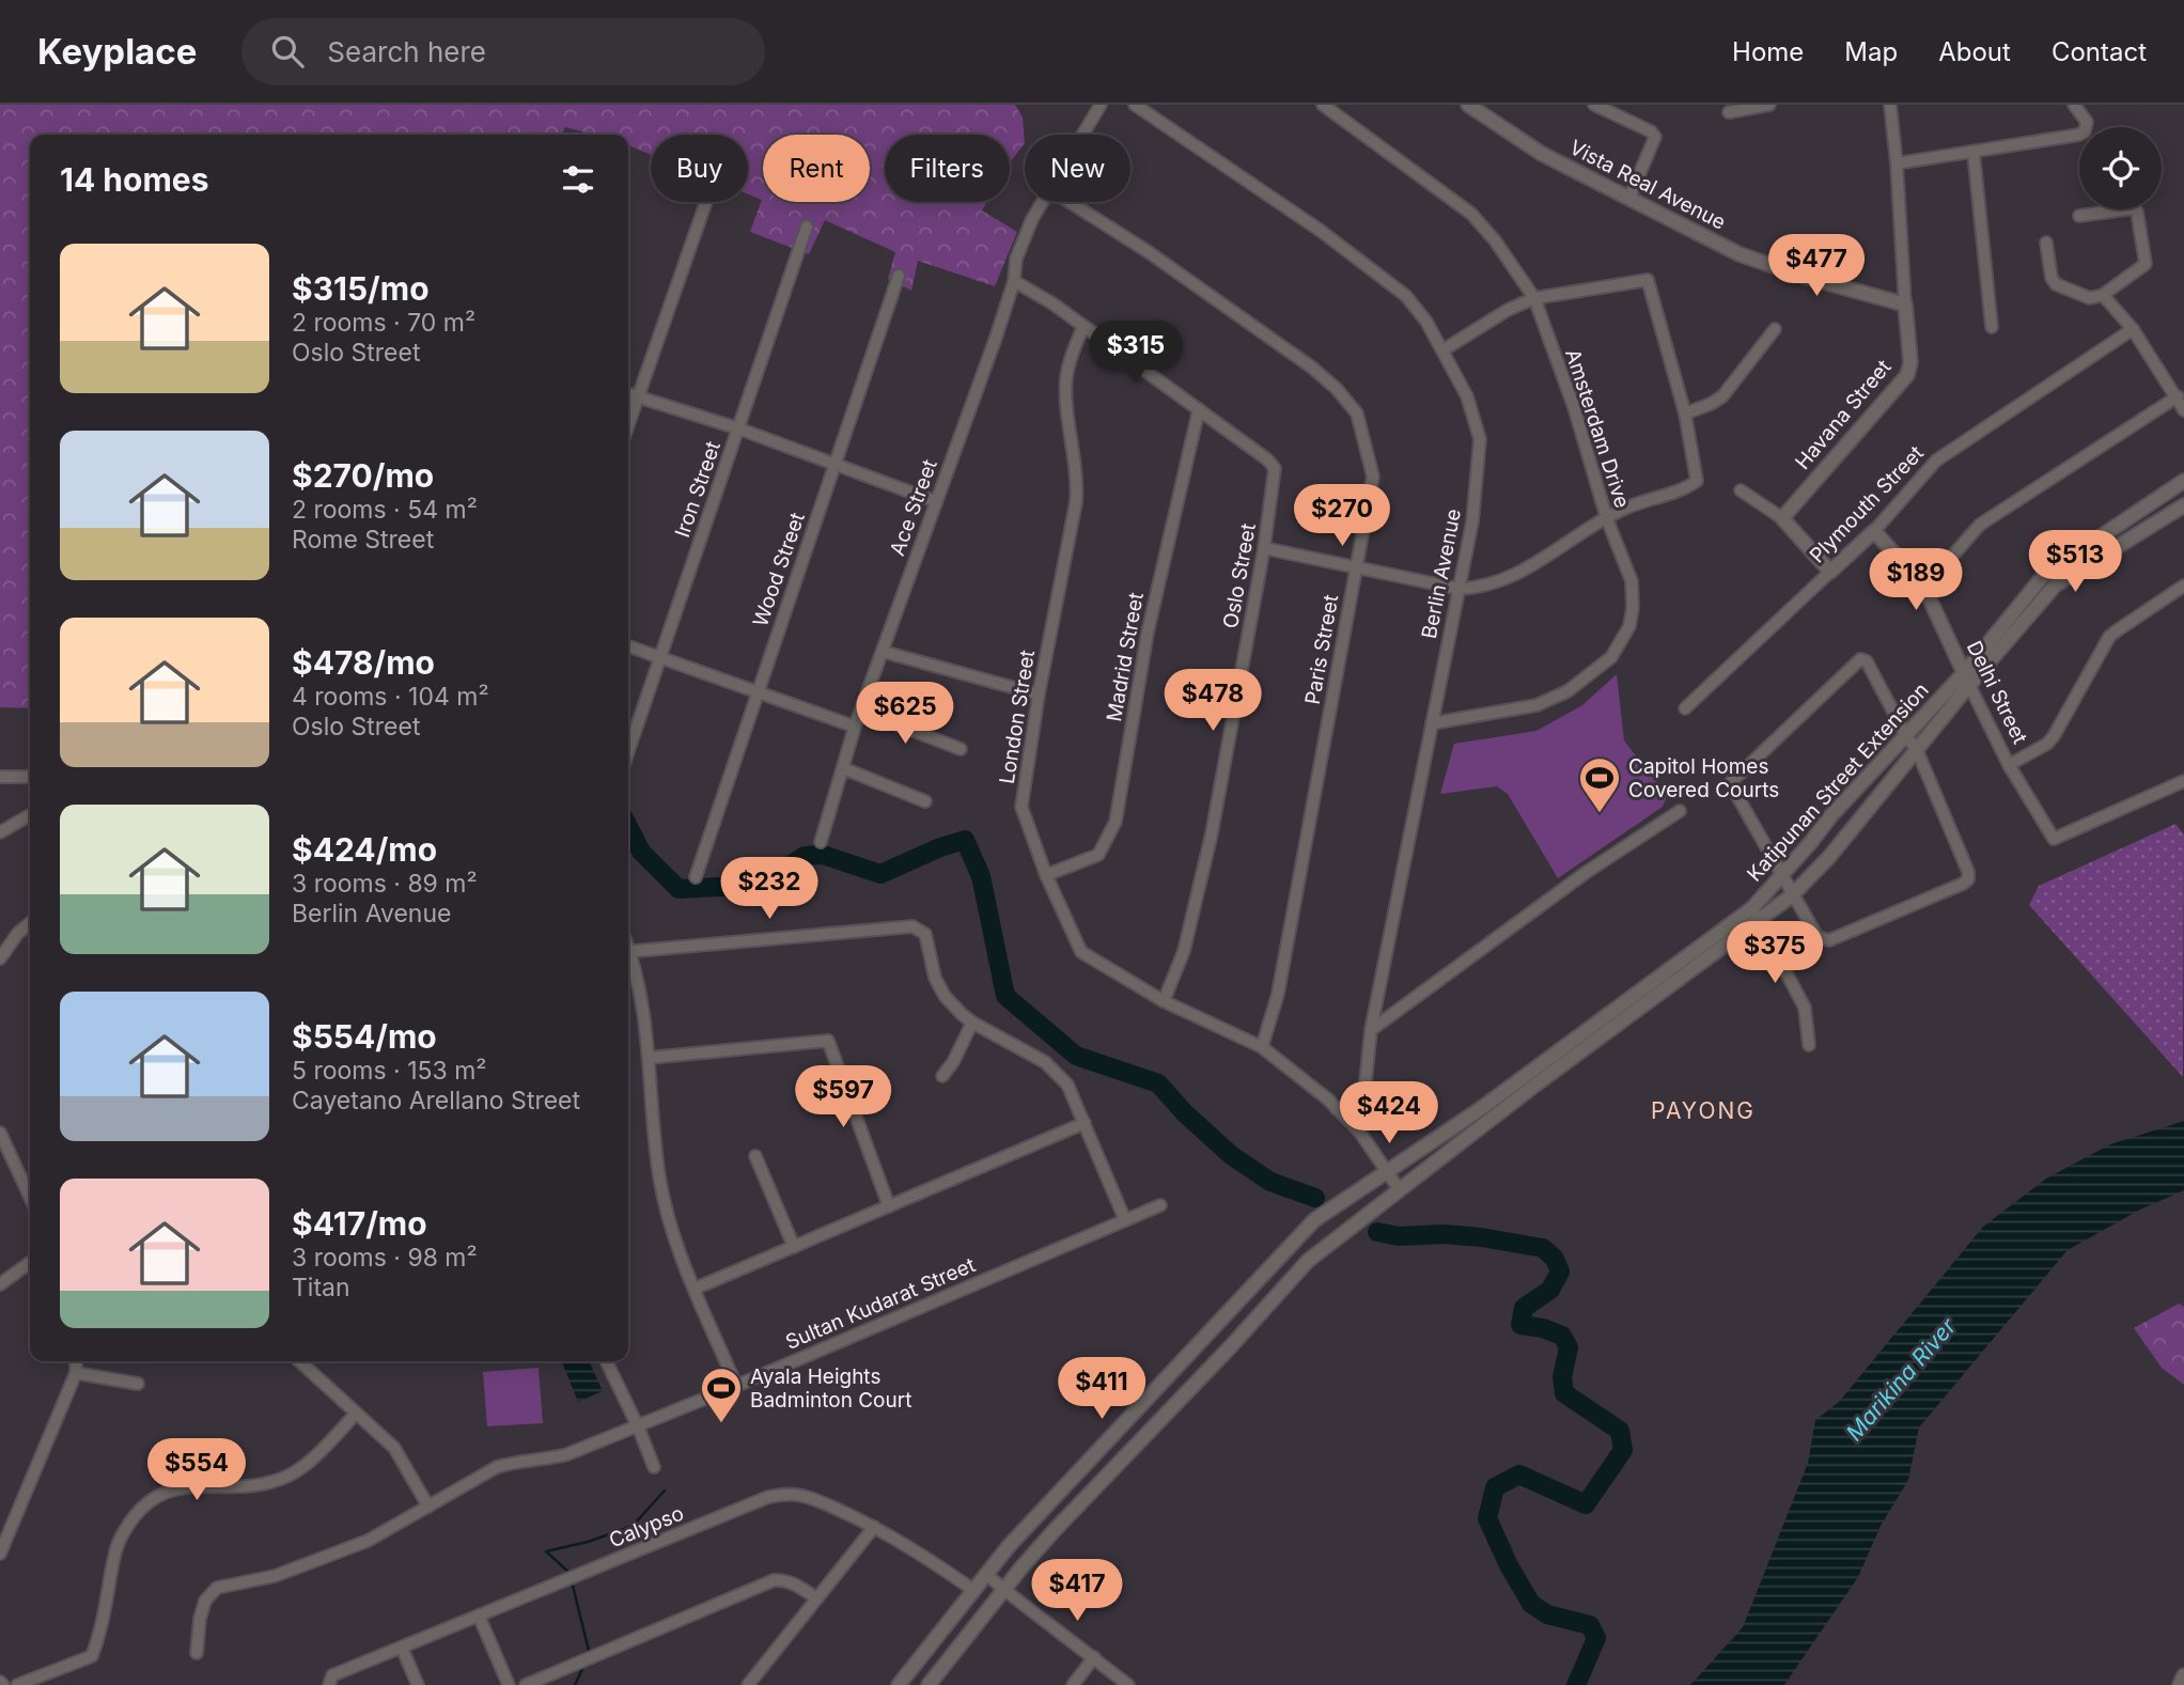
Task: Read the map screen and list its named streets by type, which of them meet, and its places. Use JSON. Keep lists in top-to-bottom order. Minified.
{"streets":{"street":["Vista Real Avenue","Havana Street","Amsterdam Drive","Iron Street","Plymouth Street","Ace Street","Wood Street","Berlin Avenue","Oslo Street","Paris Street","Madrid Street","Delhi Street","London Street","Katipunan Street Extension","Sultan Kudarat Street","Calypso"]},"crossings":[["Vista Real Avenue","Havana Street"],["Amsterdam Drive","Berlin Avenue"],["Plymouth Street","Delhi Street"],["Ace Street","Oslo Street"],["Berlin Avenue","London Street"],["Oslo Street","Madrid Street"],["Oslo Street","London Street"],["Paris Street","London Street"],["Madrid Street","London Street"],["Delhi Street","Katipunan Street Extension"],["Katipunan Street Extension","Calypso"]],"districts":["PAYONG"],"water":["Marikina River"],"places":{"sports":["Capitol Homes Covered Courts","Ayala Heights Badminton Court"]},"page":{"header":"Keyplace","search":"Search here","nav":["Home","Map","About","Contact"],"chip":["Buy","Rent","Filters","New"],"heading":"14 homes","list":[{"name":"$315/mo","note":"2 rooms · 70 m² · Oslo Street"},{"name":"$270/mo","note":"2 rooms · 54 m² · Rome Street"},{"name":"$478/mo","note":"4 rooms · 104 m² · Oslo Street"},{"name":"$424/mo","note":"3 rooms · 89 m² · Berlin Avenue"},{"name":"$554/mo","note":"5 rooms · 153 m² · Cayetano Arellano Street"},{"name":"$417/mo","note":"3 rooms · 98 m² · Titan"}],"price":["$477","$315","$270","$513","$189","$478","$625","$232","$375","$597","$424","$411","$554","$417"]}}
